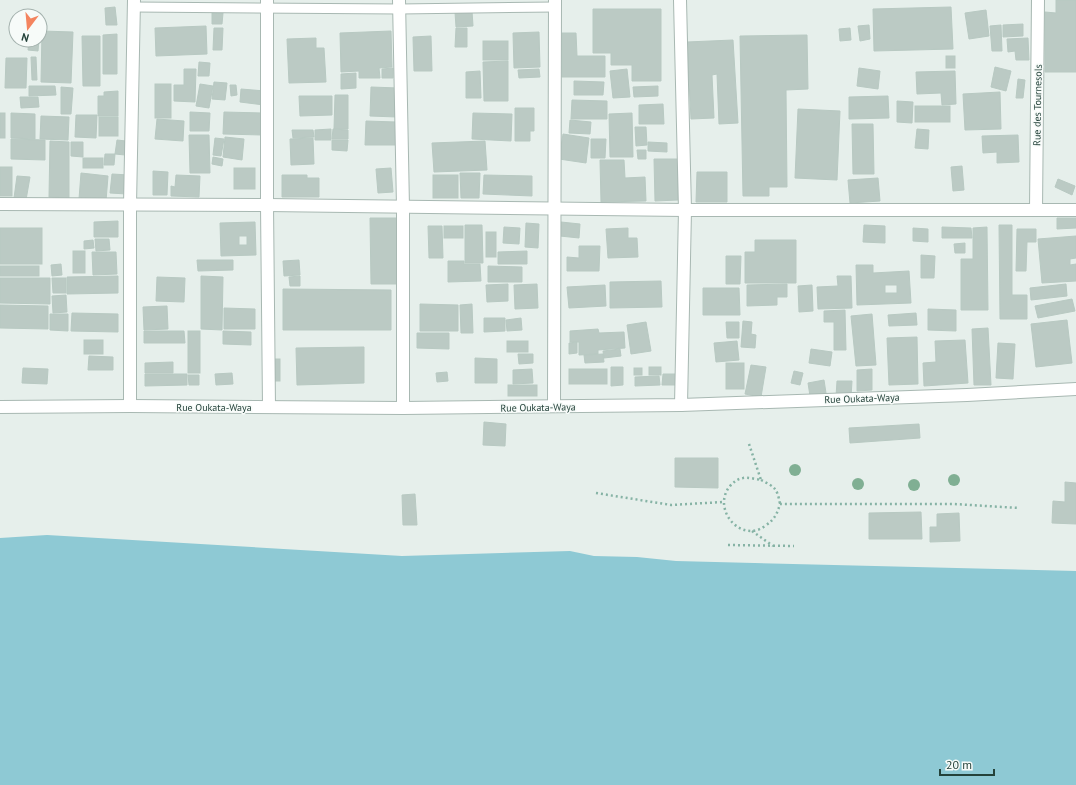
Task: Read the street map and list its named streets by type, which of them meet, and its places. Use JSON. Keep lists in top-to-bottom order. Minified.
{"streets":{"street":["Rue des Tournesols","Rue Oukata-Waya"]},"scale_bar":"20 m","north":"bottom"}
